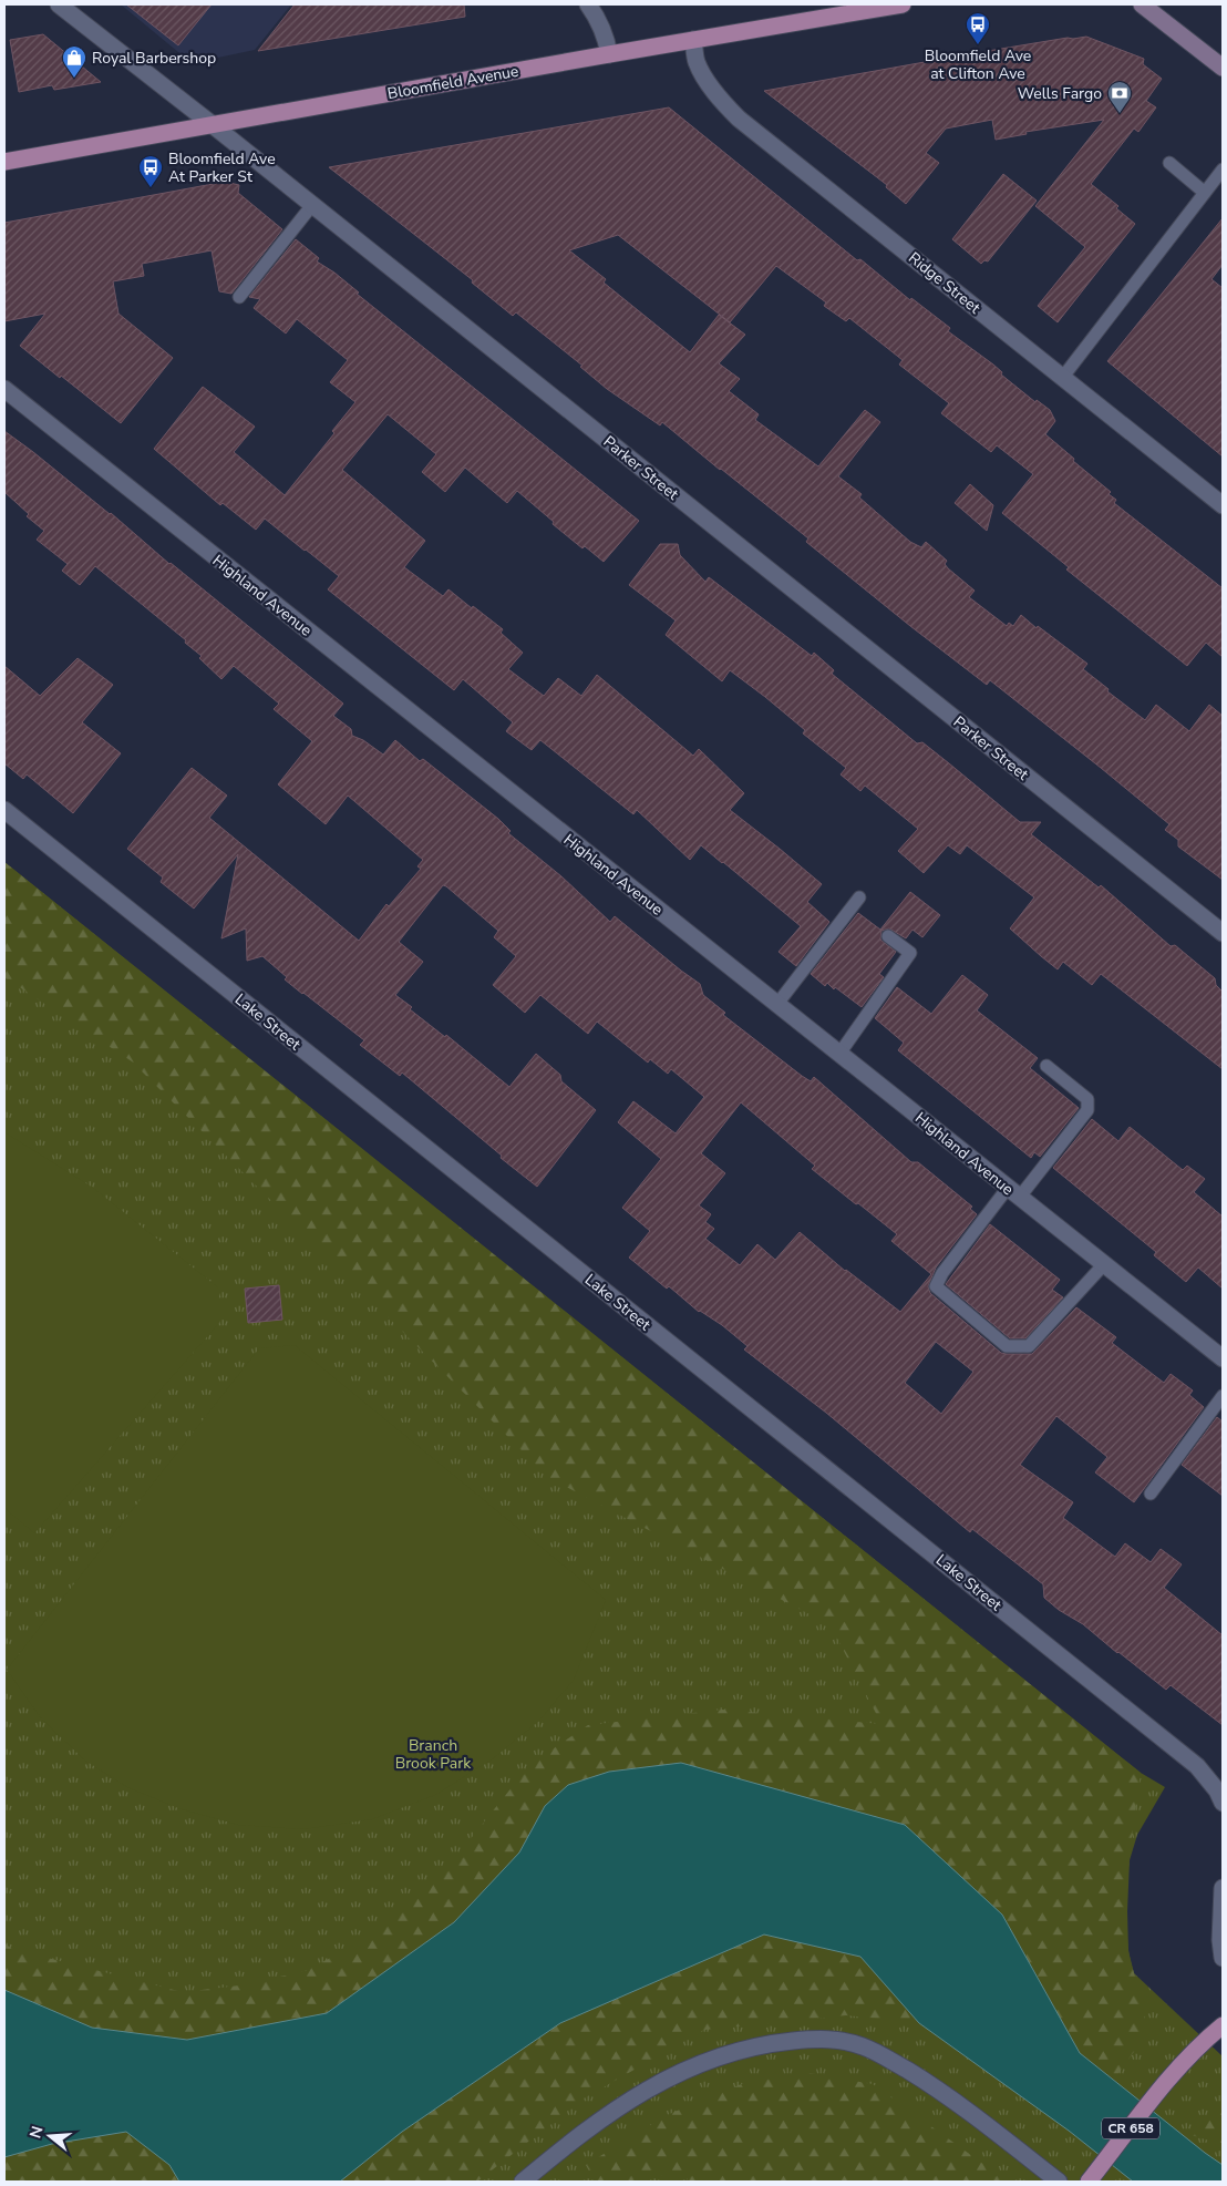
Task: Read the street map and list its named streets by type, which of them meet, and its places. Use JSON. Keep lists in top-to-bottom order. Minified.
{"streets":{"main road":["Bloomfield Avenue","CR 658"],"street":["Ridge Street","Parker Street","Highland Avenue","Lake Street"]},"crossings":[["Bloomfield Avenue","Ridge Street"],["Bloomfield Avenue","Parker Street"]],"parks":["Branch Brook Park"],"places":{"bus stop":["Bloomfield Ave at Clifton Ave","Bloomfield Ave At Parker St"],"shop":["Royal Barbershop"],"bank":["Wells Fargo"]},"north":"left"}
